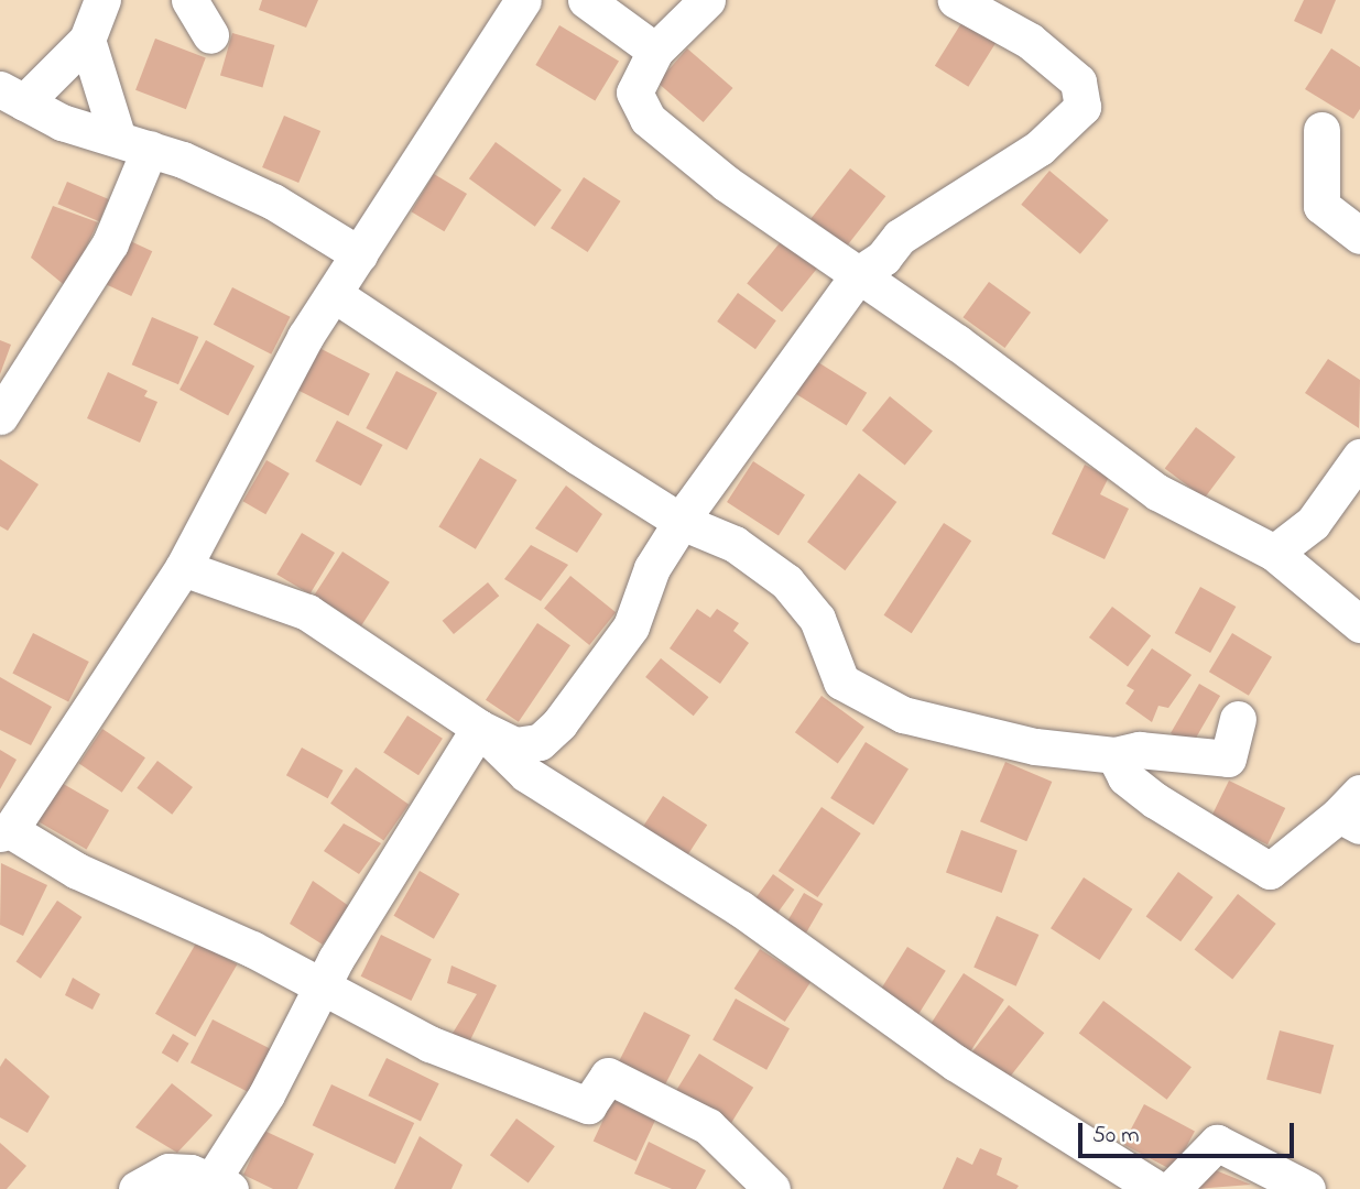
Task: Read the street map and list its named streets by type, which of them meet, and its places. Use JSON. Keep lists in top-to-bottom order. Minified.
{"scale_bar":"50 m"}
